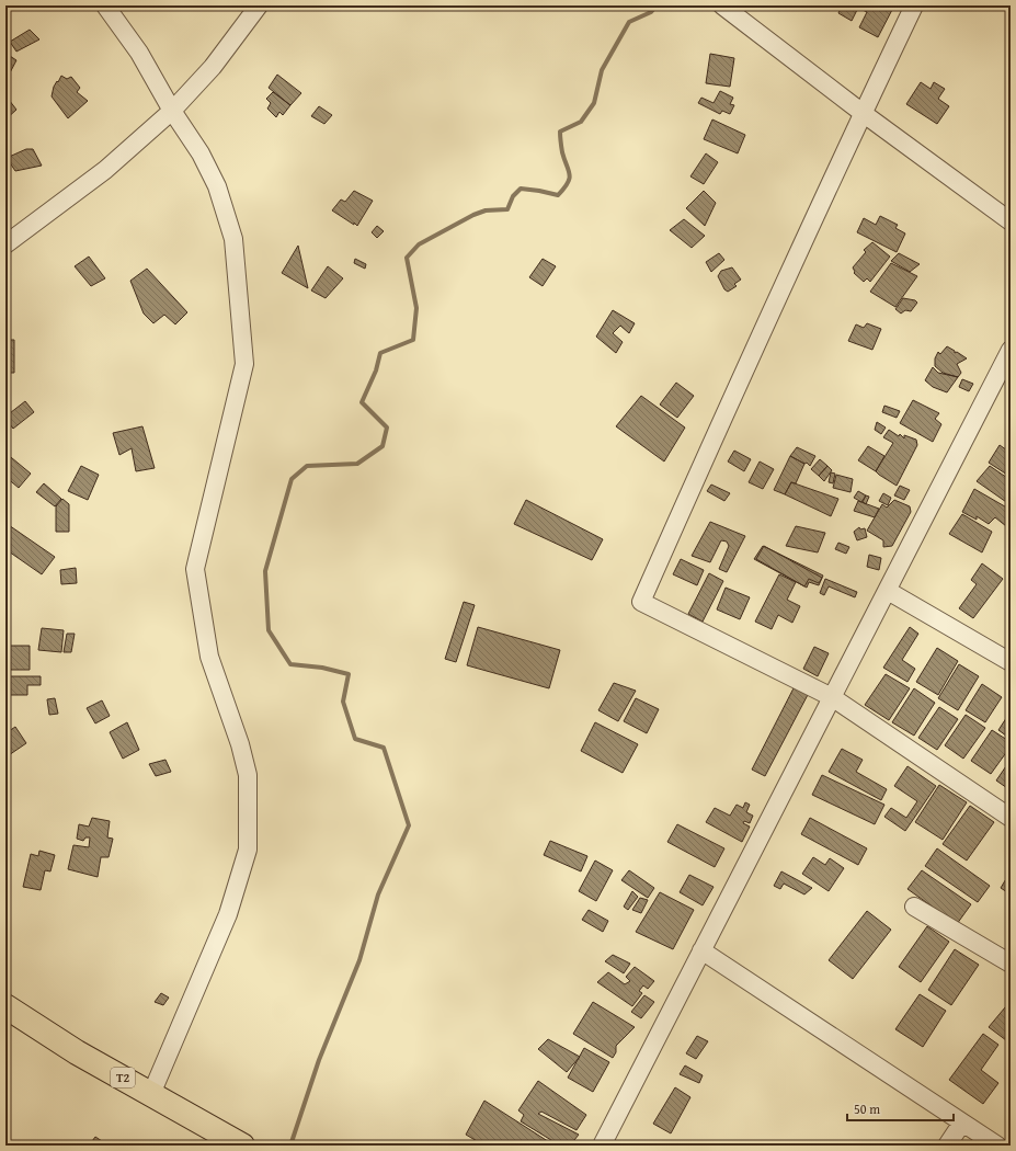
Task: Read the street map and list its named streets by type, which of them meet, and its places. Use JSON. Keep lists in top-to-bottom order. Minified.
{"streets":{"highway":["T2"]},"scale_bar":"50 m"}
